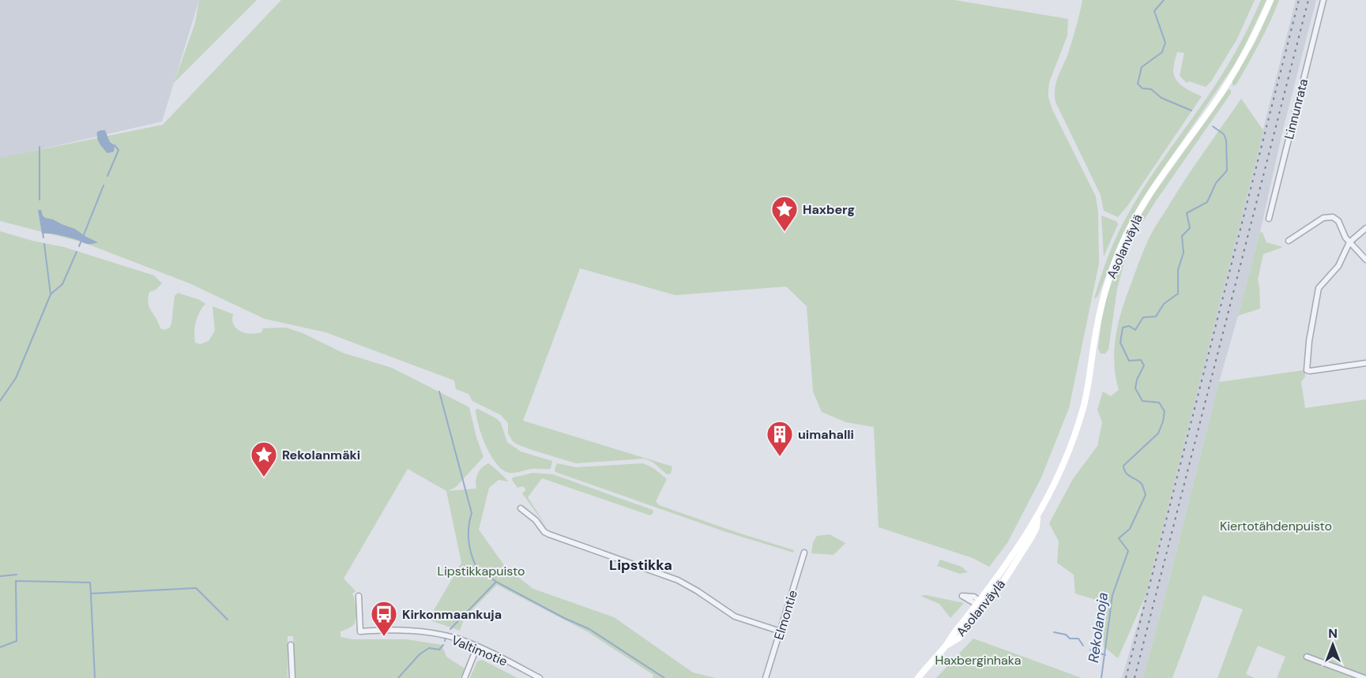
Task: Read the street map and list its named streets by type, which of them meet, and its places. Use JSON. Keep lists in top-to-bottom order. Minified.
{"streets":{"main road":["Asolanväylä"],"street":["Linnunrata","Elmontie","Valtimotie"]},"districts":["Lipstikka"],"water":["Rekolanoja"],"parks":["Kiertotähdenpuisto","Lipstikkapuisto","Haxberginhaka"],"places":{"place":["Haxberg","Rekolanmäki"],"building":["uimahalli"],"bus stop":["Kirkonmaankuja"]},"north":"top"}
